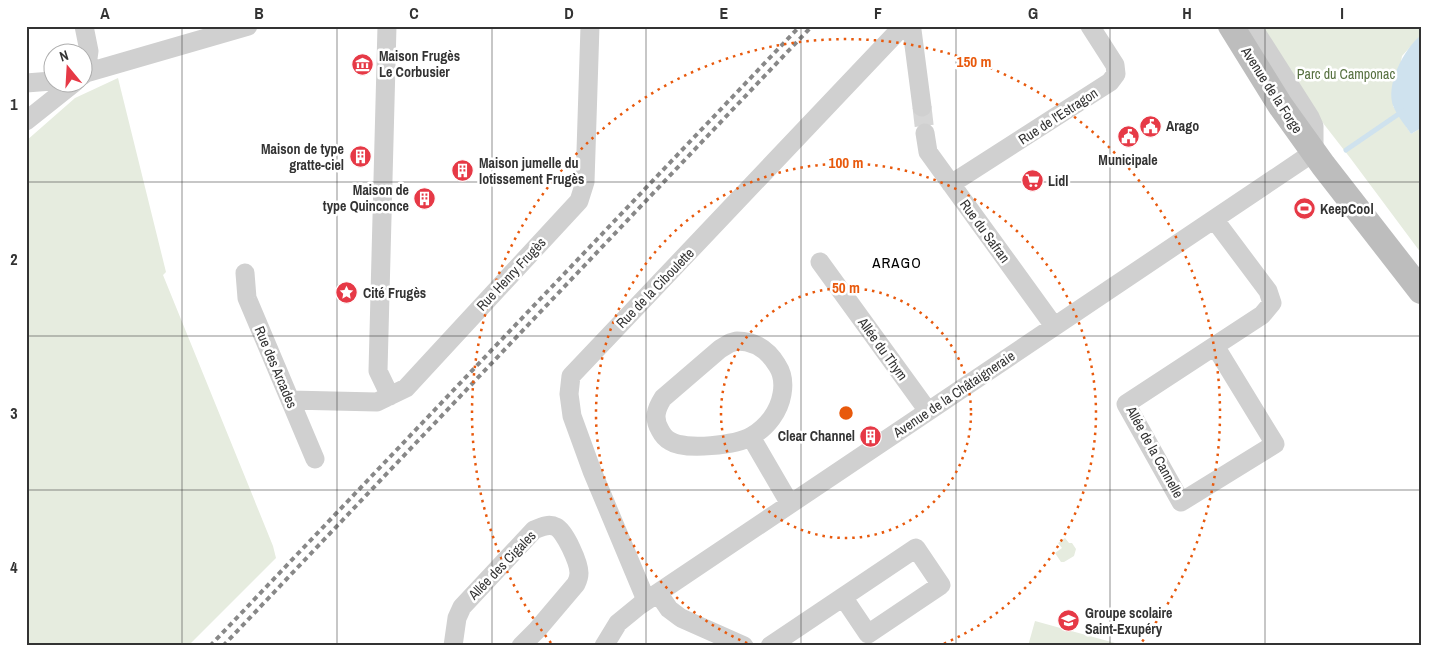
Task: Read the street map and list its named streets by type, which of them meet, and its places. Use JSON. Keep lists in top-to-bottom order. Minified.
{"streets":{"main road":["Avenue de la Forge"],"street":["Rue de l'Estragon","Rue du Safran","Rue Henry Frugès","Rue de la Ciboulette","Allée du Thym","Rue des Arcades","Avenue de la Châtaigneraie","Allée de la Cannelle","Allée des Cigales"]},"crossings":[["Avenue de la Forge","Avenue de la Châtaigneraie"],["Rue de l'Estragon","Rue du Safran"],["Rue du Safran","Avenue de la Châtaigneraie"],["Rue Henry Frugès","Rue des Arcades"],["Rue de la Ciboulette","Avenue de la Châtaigneraie"],["Allée du Thym","Avenue de la Châtaigneraie"],["Avenue de la Châtaigneraie","Allée de la Cannelle"]],"districts":["ARAGO"],"parks":["Parc du Camponac"],"places":{"museum":["Maison Frugès Le Corbusier"],"public building":["Arago","Municipale"],"building":["Maison de type gratte-ciel","Maison jumelle du lotissement Frugès","Maison de type Quinconce","Clear Channel"],"supermarket":["Lidl"],"sports":["KeepCool"],"place":["Cité Frugès"],"school or university":["Groupe scolaire Saint-Exupéry"]},"north":"top","grid":{"columns":["A","B","C","D","E","F","G","H","I"],"rows":["1","2","3","4"]},"rings":["150 m","100 m","50 m"]}
